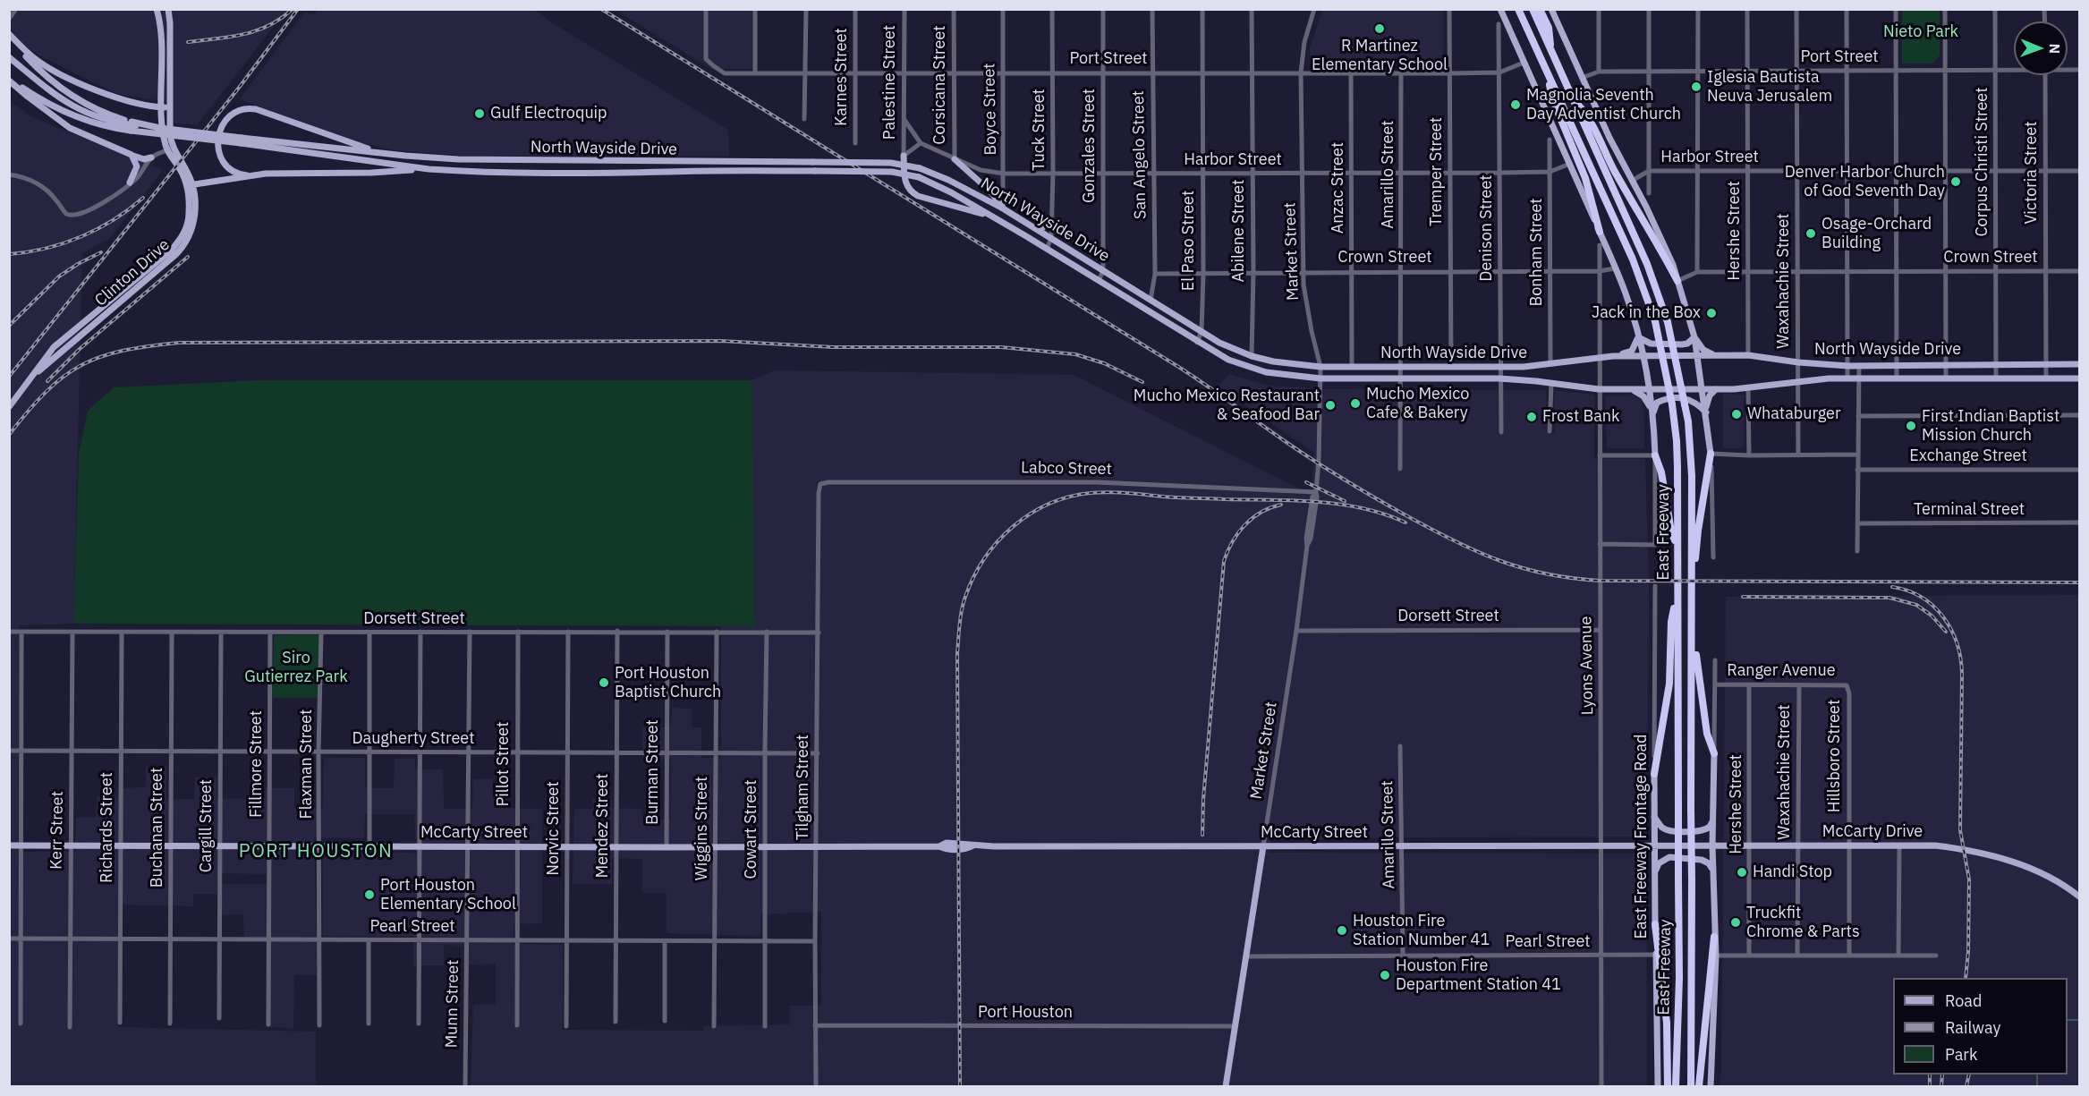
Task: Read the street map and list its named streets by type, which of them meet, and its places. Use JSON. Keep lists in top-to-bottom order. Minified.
{"streets":{"highway":["East Freeway"],"main road":["North Wayside Drive","Market Street","Clinton Drive","McCarty Drive","McCarty Street","East Freeway Frontage Road"],"street":["Port Street","Karnes Street","Palestine Street","Corsicana Street","Boyce Street","Tuck Street","Gonzales Street","San Angelo Street","Harbor Street","Corpus Christi Street","Tremper Street","Victoria Street","Amarillo Street","Anzac Street","Denison Street","Abilene Street","Hershe Street","El Paso Street","Bonham Street","Crown Street","Waxahachie Street","Exchange Street","Labco Street","Terminal Street","Dorsett Street","Lyons Avenue","Ranger Avenue","Daugherty Street","Hillsboro Street","Fillmore Street","Flaxman Street","Pillot Street","Burman Street","Tilgham Street","Cargill Street","Mendez Street","Richards Street","Buchanan Street","Norvic Street","Wiggins Street","Cowart Street","Kerr Street","Pearl Street","Munn Street","Port Houston"]},"crossings":[["Port Street","Karnes Street"],["Port Street","Palestine Street"],["Port Street","Corsicana Street"],["Port Street","Boyce Street"],["Port Street","Tuck Street"],["Port Street","Gonzales Street"],["Port Street","San Angelo Street"],["Port Street","Corpus Christi Street"],["Port Street","Tremper Street"],["Port Street","Amarillo Street"],["Port Street","Anzac Street"],["Port Street","Denison Street"],["Port Street","Abilene Street"],["Port Street","Hershe Street"],["Port Street","El Paso Street"],["Port Street","Market Street"],["Port Street","Waxahachie Street"],["Corsicana Street","Harbor Street"],["Boyce Street","North Wayside Drive"],["Boyce Street","Harbor Street"],["Tuck Street","North Wayside Drive"],["Tuck Street","Harbor Street"],["Gonzales Street","North Wayside Drive"],["Gonzales Street","Harbor Street"],["North Wayside Drive","San Angelo Street"],["North Wayside Drive","Corpus Christi Street"],["North Wayside Drive","Tremper Street"],["North Wayside Drive","Victoria Street"],["North Wayside Drive","Amarillo Street"],["North Wayside Drive","Anzac Street"],["North Wayside Drive","Denison Street"],["North Wayside Drive","Abilene Street"],["North Wayside Drive","Hershe Street"],["North Wayside Drive","El Paso Street"],["North Wayside Drive","Market Street"],["North Wayside Drive","Bonham Street"],["North Wayside Drive","Waxahachie Street"],["North Wayside Drive","Lyons Avenue"],["San Angelo Street","Harbor Street"],["San Angelo Street","Crown Street"],["Harbor Street","Corpus Christi Street"],["Harbor Street","Tremper Street"],["Harbor Street","Victoria Street"],["Harbor Street","Amarillo Street"],["Harbor Street","Anzac Street"],["Harbor Street","Denison Street"],["Harbor Street","Abilene Street"],["Harbor Street","Hershe Street"],["Harbor Street","El Paso Street"],["Harbor Street","Market Street"],["Harbor Street","Bonham Street"],["Harbor Street","Waxahachie Street"],["Corpus Christi Street","Crown Street"],["Tremper Street","Crown Street"],["Victoria Street","Crown Street"],["Amarillo Street","Crown Street"],["Amarillo Street","McCarty Street"],["Amarillo Street","Pearl Street"],["Anzac Street","Crown Street"],["Denison Street","Crown Street"],["Abilene Street","Crown Street"],["Hershe Street","Crown Street"],["Hershe Street","Ranger Avenue"],["Hershe Street","McCarty Drive"],["El Paso Street","Crown Street"],["Market Street","Crown Street"],["Market Street","Labco Street"],["Market Street","Dorsett Street"],["Market Street","McCarty Street"],["Market Street","Pearl Street"],["Market Street","Port Houston"],["Bonham Street","Crown Street"],["Crown Street","Waxahachie Street"],["Crown Street","Lyons Avenue"],["Waxahachie Street","Ranger Avenue"],["Waxahachie Street","McCarty Drive"],["Labco Street","Tilgham Street"],["Dorsett Street","Lyons Avenue"],["Dorsett Street","Fillmore Street"],["Dorsett Street","Flaxman Street"],["Dorsett Street","Pillot Street"],["Dorsett Street","Burman Street"],["Dorsett Street","Tilgham Street"],["Dorsett Street","Cargill Street"],["Dorsett Street","Mendez Street"],["Dorsett Street","Richards Street"],["Dorsett Street","Buchanan Street"],["Dorsett Street","Norvic Street"],["Dorsett Street","Wiggins Street"],["Dorsett Street","Cowart Street"],["Dorsett Street","Kerr Street"],["Dorsett Street","Munn Street"],["Lyons Avenue","McCarty Street"],["Lyons Avenue","Pearl Street"],["Ranger Avenue","Hillsboro Street"],["Daugherty Street","Fillmore Street"],["Daugherty Street","Flaxman Street"],["Daugherty Street","Pillot Street"],["Daugherty Street","Burman Street"],["Daugherty Street","Tilgham Street"],["Daugherty Street","Cargill Street"],["Daugherty Street","Mendez Street"],["Daugherty Street","Richards Street"],["Daugherty Street","Buchanan Street"],["Daugherty Street","Norvic Street"],["Daugherty Street","Wiggins Street"],["Daugherty Street","Cowart Street"],["Daugherty Street","Kerr Street"],["Daugherty Street","Munn Street"],["Hillsboro Street","McCarty Drive"],["Fillmore Street","McCarty Street"],["Fillmore Street","Pearl Street"],["Flaxman Street","McCarty Street"],["Flaxman Street","Pearl Street"],["Pillot Street","McCarty Street"],["Pillot Street","Pearl Street"],["Burman Street","McCarty Street"],["Tilgham Street","McCarty Street"],["Tilgham Street","Pearl Street"],["Tilgham Street","Port Houston"],["Cargill Street","McCarty Street"],["Cargill Street","Pearl Street"],["Mendez Street","McCarty Street"],["Mendez Street","Pearl Street"],["Richards Street","McCarty Street"],["Richards Street","Pearl Street"],["Buchanan Street","McCarty Street"],["Buchanan Street","Pearl Street"],["Norvic Street","McCarty Street"],["Norvic Street","Pearl Street"],["Wiggins Street","McCarty Street"],["Wiggins Street","Pearl Street"],["Cowart Street","McCarty Street"],["Cowart Street","Pearl Street"],["Kerr Street","McCarty Street"],["Kerr Street","Pearl Street"],["McCarty Drive","McCarty Street"],["McCarty Drive","East Freeway Frontage Road"],["McCarty Street","East Freeway Frontage Road"],["McCarty Street","Munn Street"],["East Freeway Frontage Road","Pearl Street"],["Pearl Street","Munn Street"]],"districts":["PORT HOUSTON"],"parks":["Nieto Park","Siro Gutierrez Park"],"places":["R Martinez Elementary School","Iglesia Bautista Neuva Jerusalem","Magnolia Seventh Day Adventist Church","Gulf Electroquip","Denver Harbor Church of God Seventh Day","Osage-Orchard Building","Jack in the Box","Mucho Mexico Cafe & Bakery","Mucho Mexico Restaurant & Seafood Bar","Whataburger","Frost Bank","First Indian Baptist Mission Church","Port Houston Baptist Church","Handi Stop","Port Houston Elementary School","Truckfit Chrome & Parts","Houston Fire Station Number 41","Houston Fire Department Station 41"],"legend":["Road","Railway","Park"],"north":"right"}
